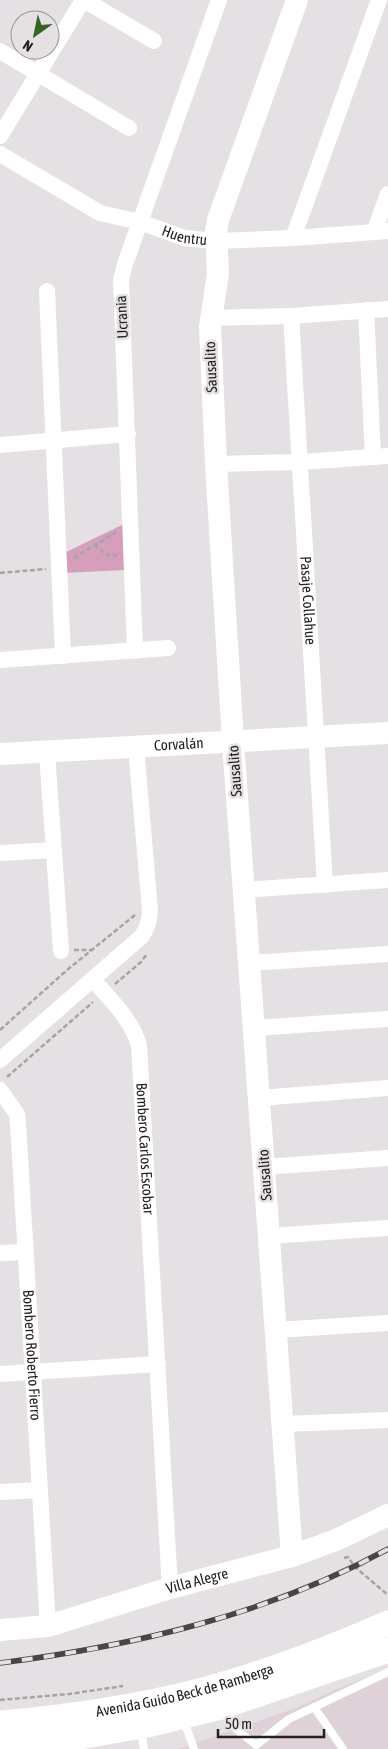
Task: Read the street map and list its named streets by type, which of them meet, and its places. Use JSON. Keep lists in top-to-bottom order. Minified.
{"streets":{"main road":["Avenida Guido Beck de Ramberga"],"street":["Huentru","Ucrania","Sausalito","Pasaje Collahue","Corvalán","Bombero Carlos Escobar","Bombero Roberto Fierro","Villa Alegre"]},"crossings":[["Huentru","Ucrania"],["Huentru","Sausalito"],["Sausalito","Corvalán"],["Sausalito","Villa Alegre"],["Pasaje Collahue","Corvalán"],["Bombero Carlos Escobar","Villa Alegre"],["Bombero Roberto Fierro","Villa Alegre"]],"scale_bar":"50 m","north":"bottom left"}
